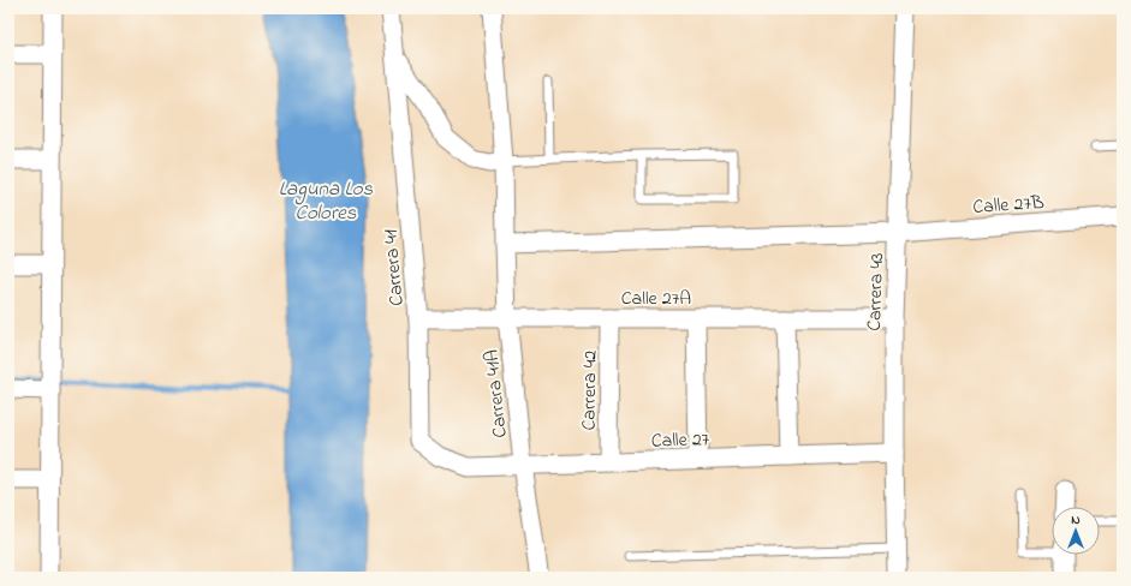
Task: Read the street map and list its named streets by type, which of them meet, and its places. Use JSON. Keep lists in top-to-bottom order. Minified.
{"streets":{"street":["Calle 27B","Carrera 41","Carrera 43","Calle 27A","Carrera 42","Carrera 41A","Calle 27"]},"crossings":[["Calle 27B","Carrera 43"],["Calle 27B","Carrera 41A"],["Carrera 41","Calle 27A"],["Carrera 41","Calle 27"],["Carrera 43","Calle 27A"],["Carrera 43","Calle 27"],["Calle 27A","Carrera 42"],["Calle 27A","Carrera 41A"],["Carrera 42","Calle 27"],["Carrera 41A","Calle 27"]],"water":["Laguna Los Colores"],"north":"top"}
